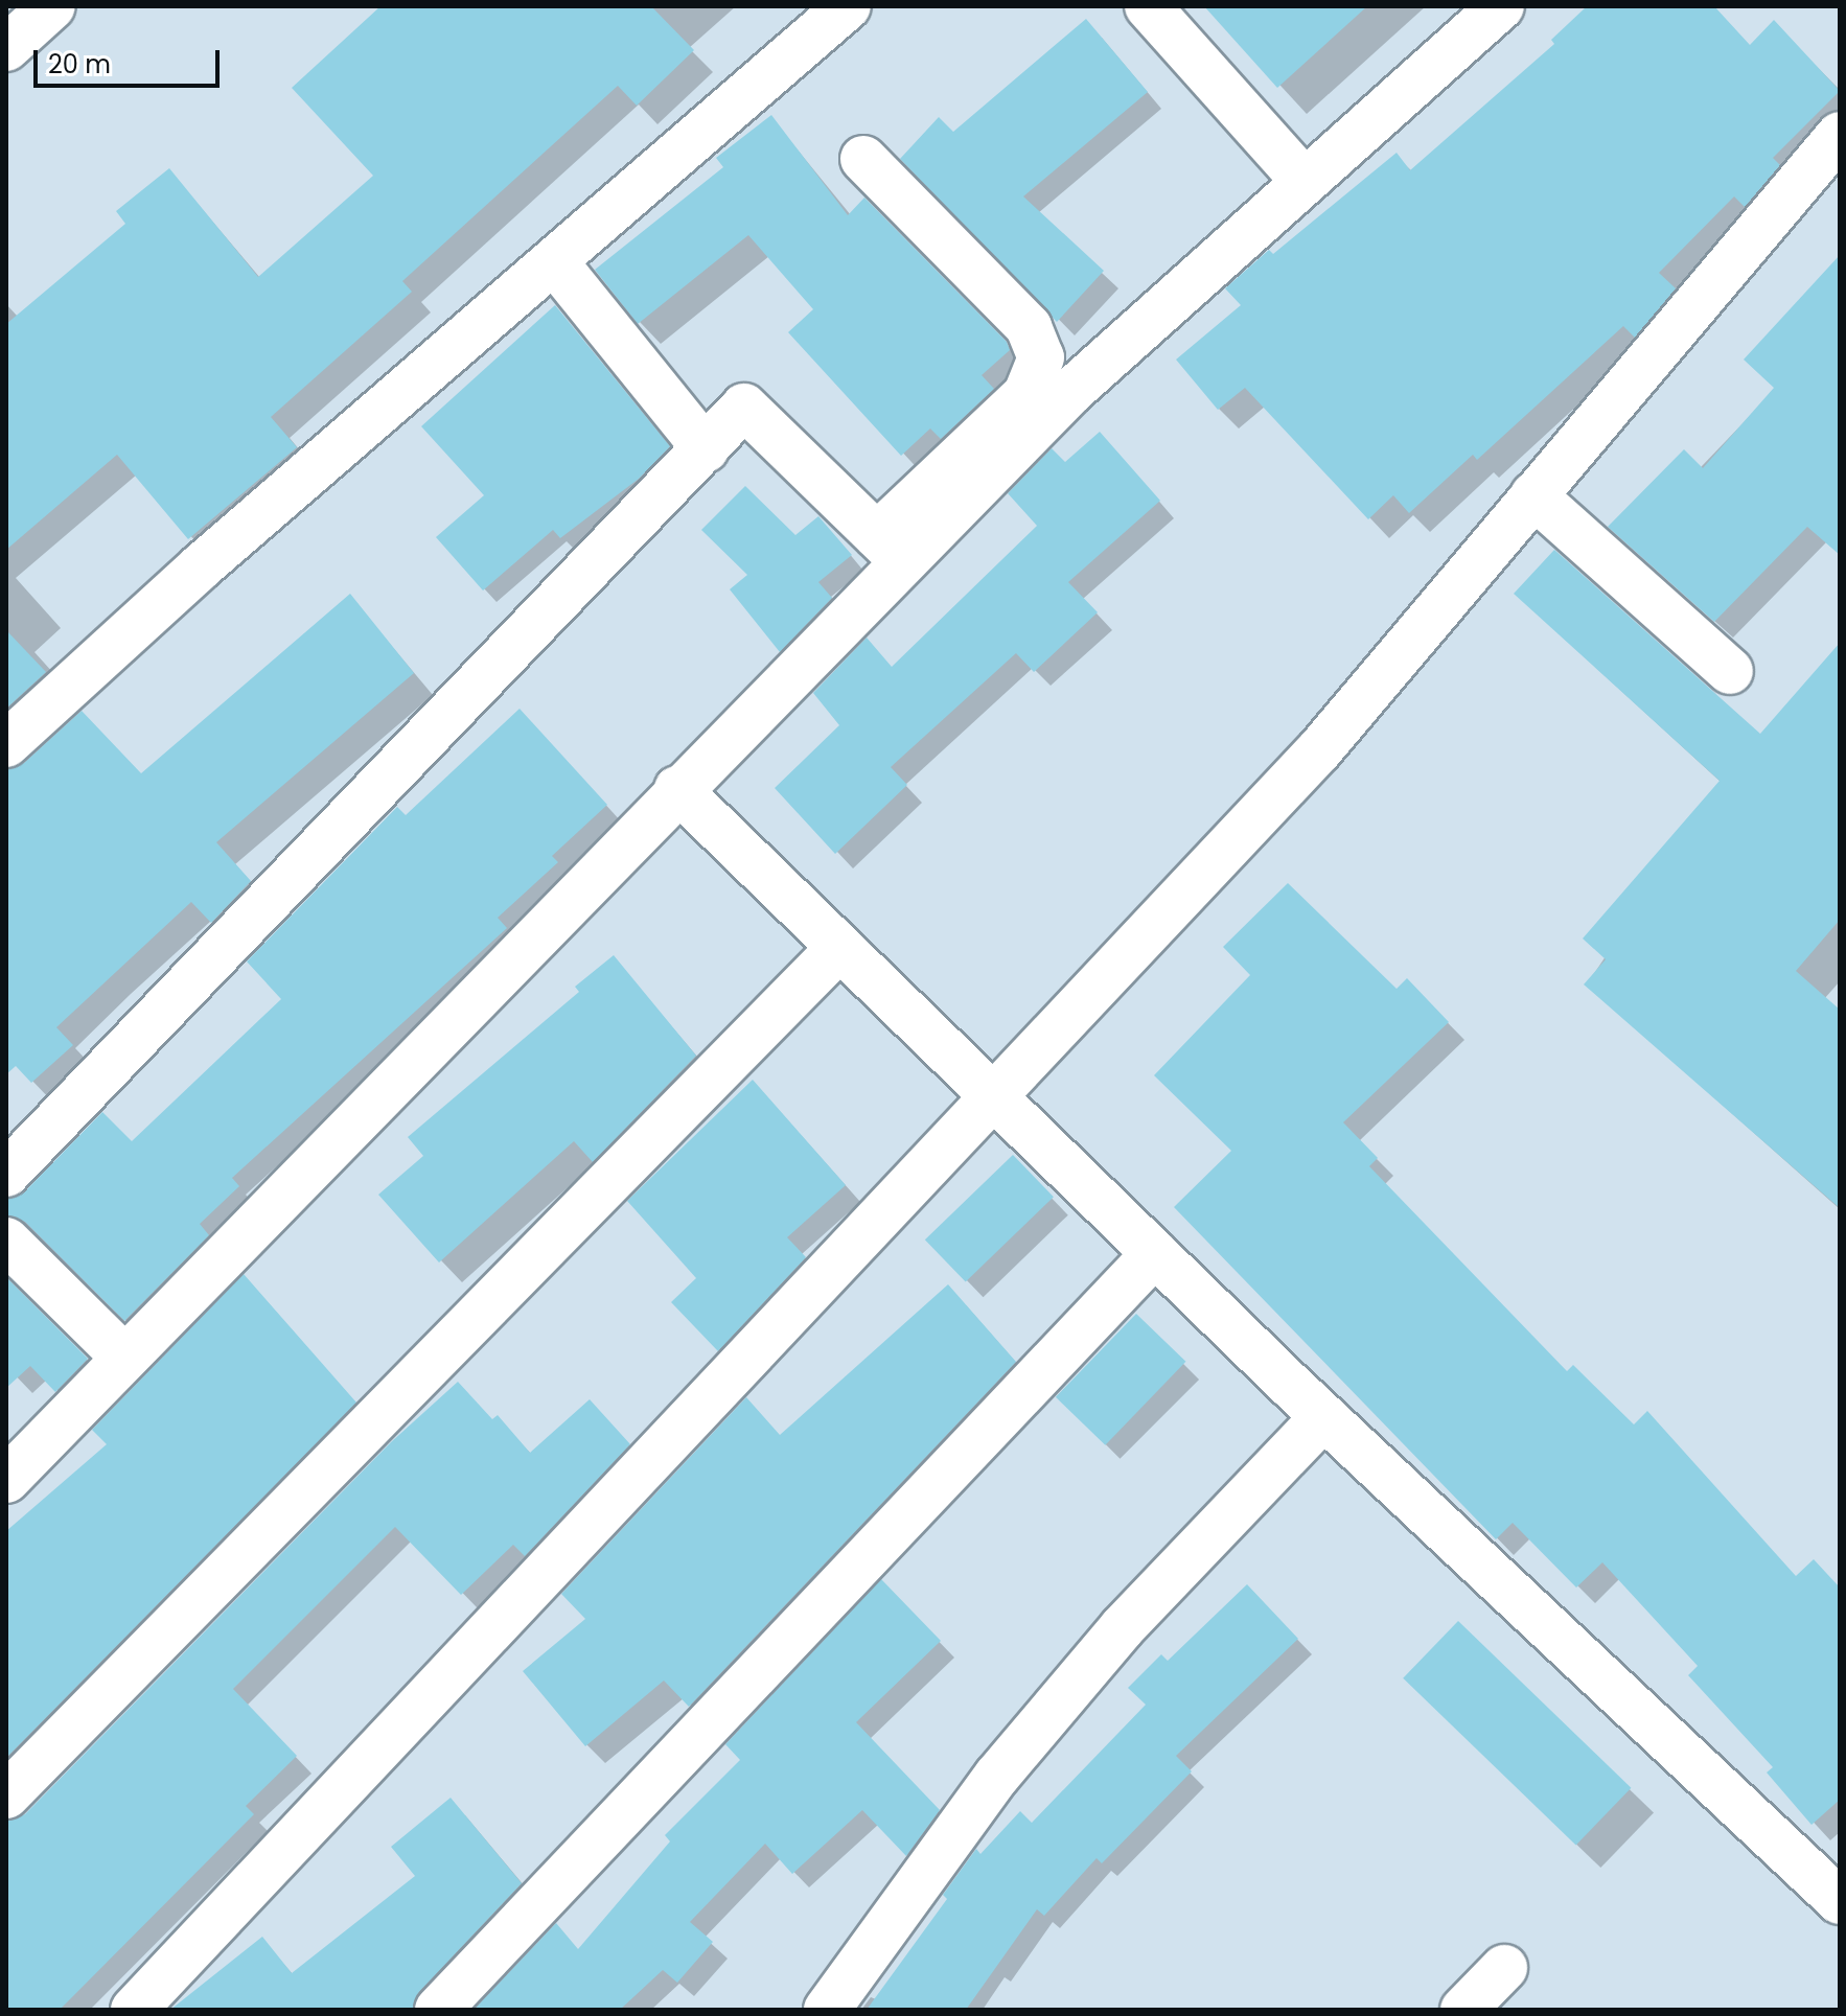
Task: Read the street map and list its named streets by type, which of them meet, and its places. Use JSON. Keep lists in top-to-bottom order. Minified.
{"scale_bar":"20 m"}
